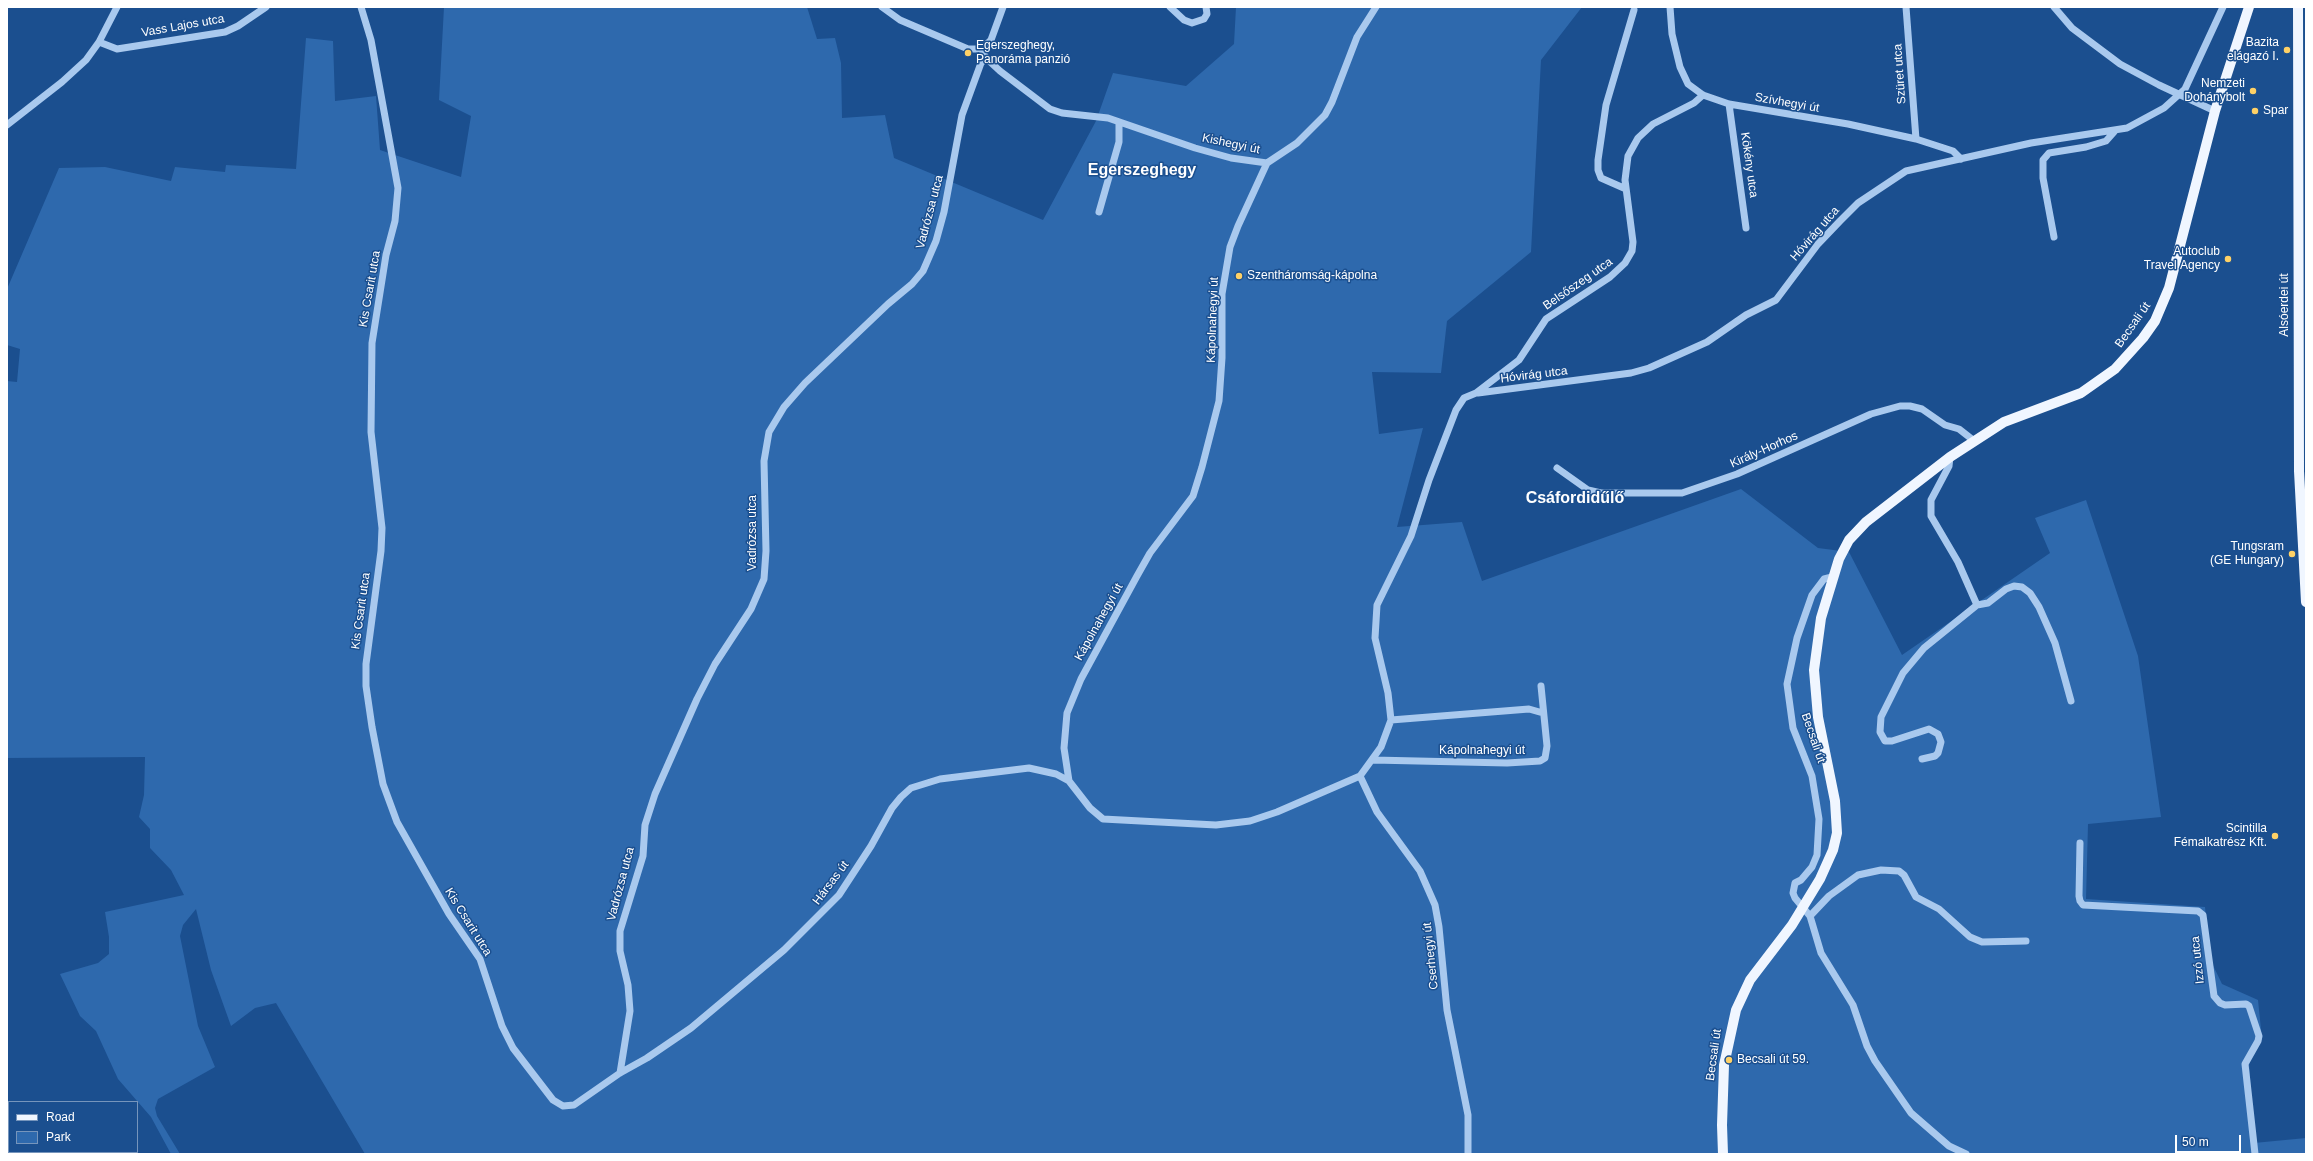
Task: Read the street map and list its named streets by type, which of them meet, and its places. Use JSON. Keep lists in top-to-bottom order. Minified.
{"streets":{"main road":["Alsóerdei út","Becsali út"],"street":["Vass Lajos utca","Szüret utca","Szívhegyi út","Kishegyi út","Kökény utca","Vadrózsa utca","Hóvirág utca","Belsőszeg utca","Kis Csarit utca","Kápolnahegyi út","Király-Horhos","Hársas út","Cserhegyi út","Izzó utca"]},"crossings":[["Szüret utca","Szívhegyi út"],["Szívhegyi út","Kökény utca"],["Szívhegyi út","Hóvirág utca"],["Szívhegyi út","Belsőszeg utca"],["Kishegyi út","Vadrózsa utca"],["Kishegyi út","Kápolnahegyi út"],["Vadrózsa utca","Kis Csarit utca"],["Vadrózsa utca","Hársas út"],["Hóvirág utca","Belsőszeg utca"],["Hóvirág utca","Kápolnahegyi út"],["Belsőszeg utca","Kápolnahegyi út"],["Kis Csarit utca","Hársas út"],["Kápolnahegyi út","Hársas út"],["Kápolnahegyi út","Cserhegyi út"],["Becsali út","Király-Horhos"]],"districts":["Egerszeghegy","Csáfordidűlő"],"places":["Bazita elágazó I.","Egerszeghegy, Panoráma panzió","Nemzeti Dohánybolt","Spar","Autoclub Travel Agency","Szentháromság-kápolna","Tungsram (GE Hungary)","Scintilla Fémalkatrész Kft.","Becsali út 59."],"legend":["Road","Park"],"scale_bar":"50 m"}
